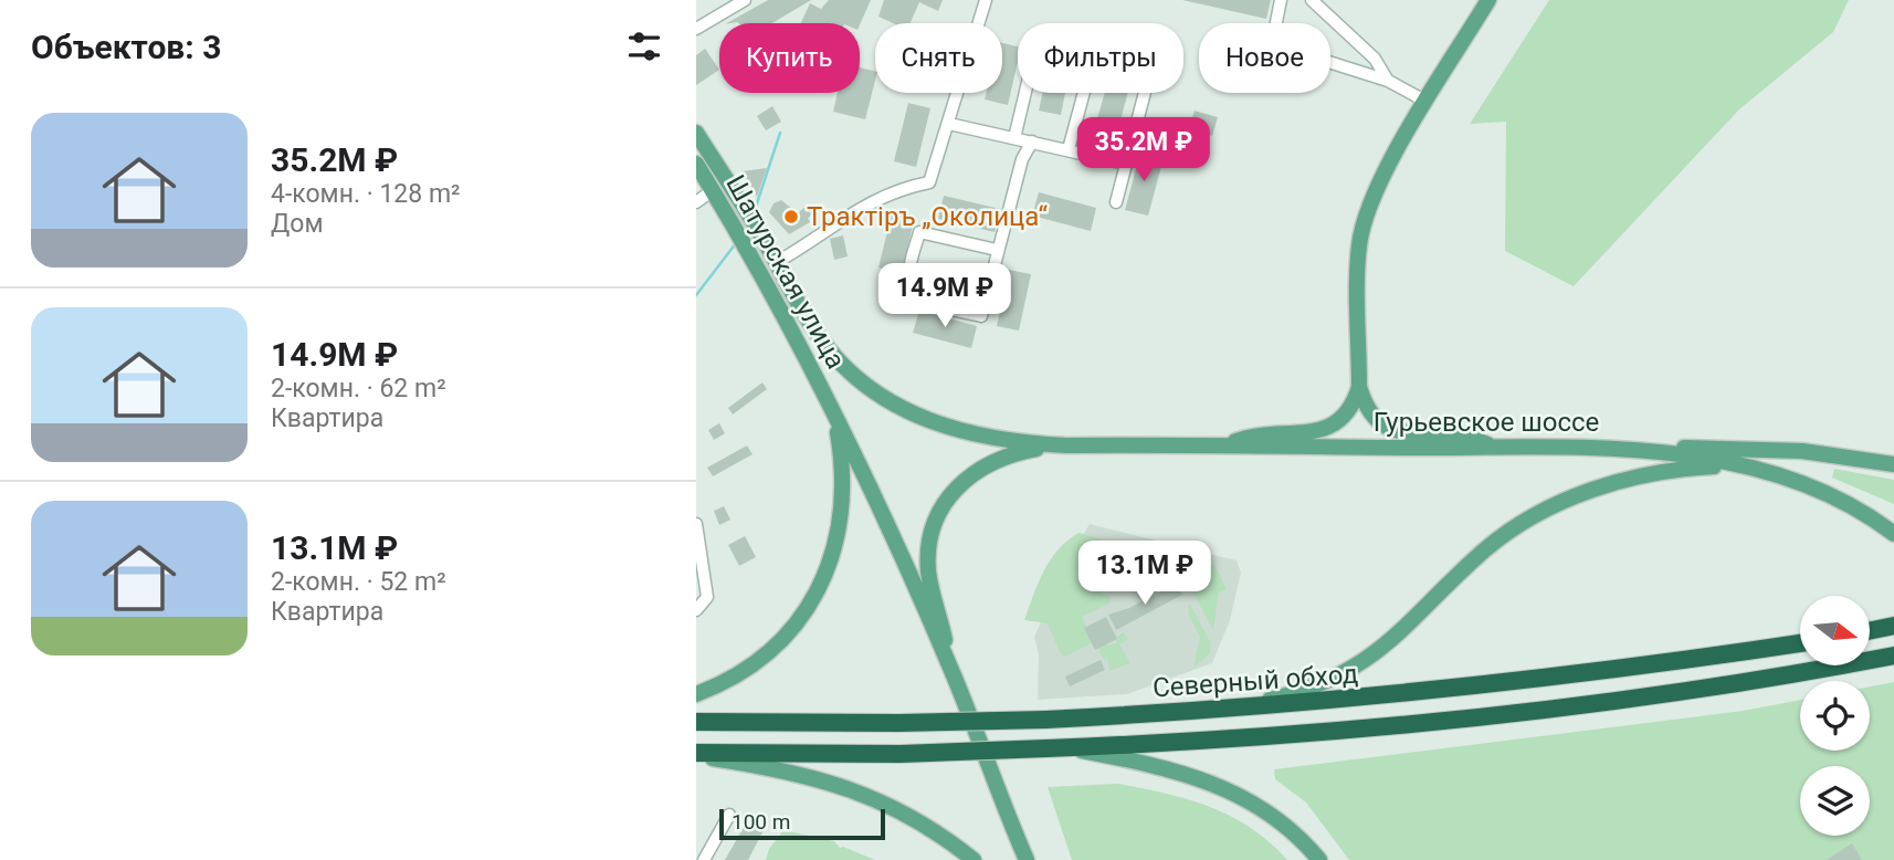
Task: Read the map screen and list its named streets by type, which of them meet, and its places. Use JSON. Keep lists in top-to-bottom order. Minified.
{"streets":{"highway":["Северный обход"],"main road":["Шатурская улица","Гурьевское шоссе"]},"places":["Трактiръ „Околица“"],"scale_bar":"100 m","north":"right","page":{"heading":"Объектов: 3","chip":["Купить","Снять","Фильтры","Новое"],"list":[{"name":"35.2M ₽","note":"4-комн. · 128 m² · Дом"},{"name":"14.9M ₽","note":"2-комн. · 62 m² · Квартира"},{"name":"13.1M ₽","note":"2-комн. · 52 m² · Квартира"}],"price":["35.2M ₽","14.9M ₽","13.1M ₽"],"scale":"100 m"}}
